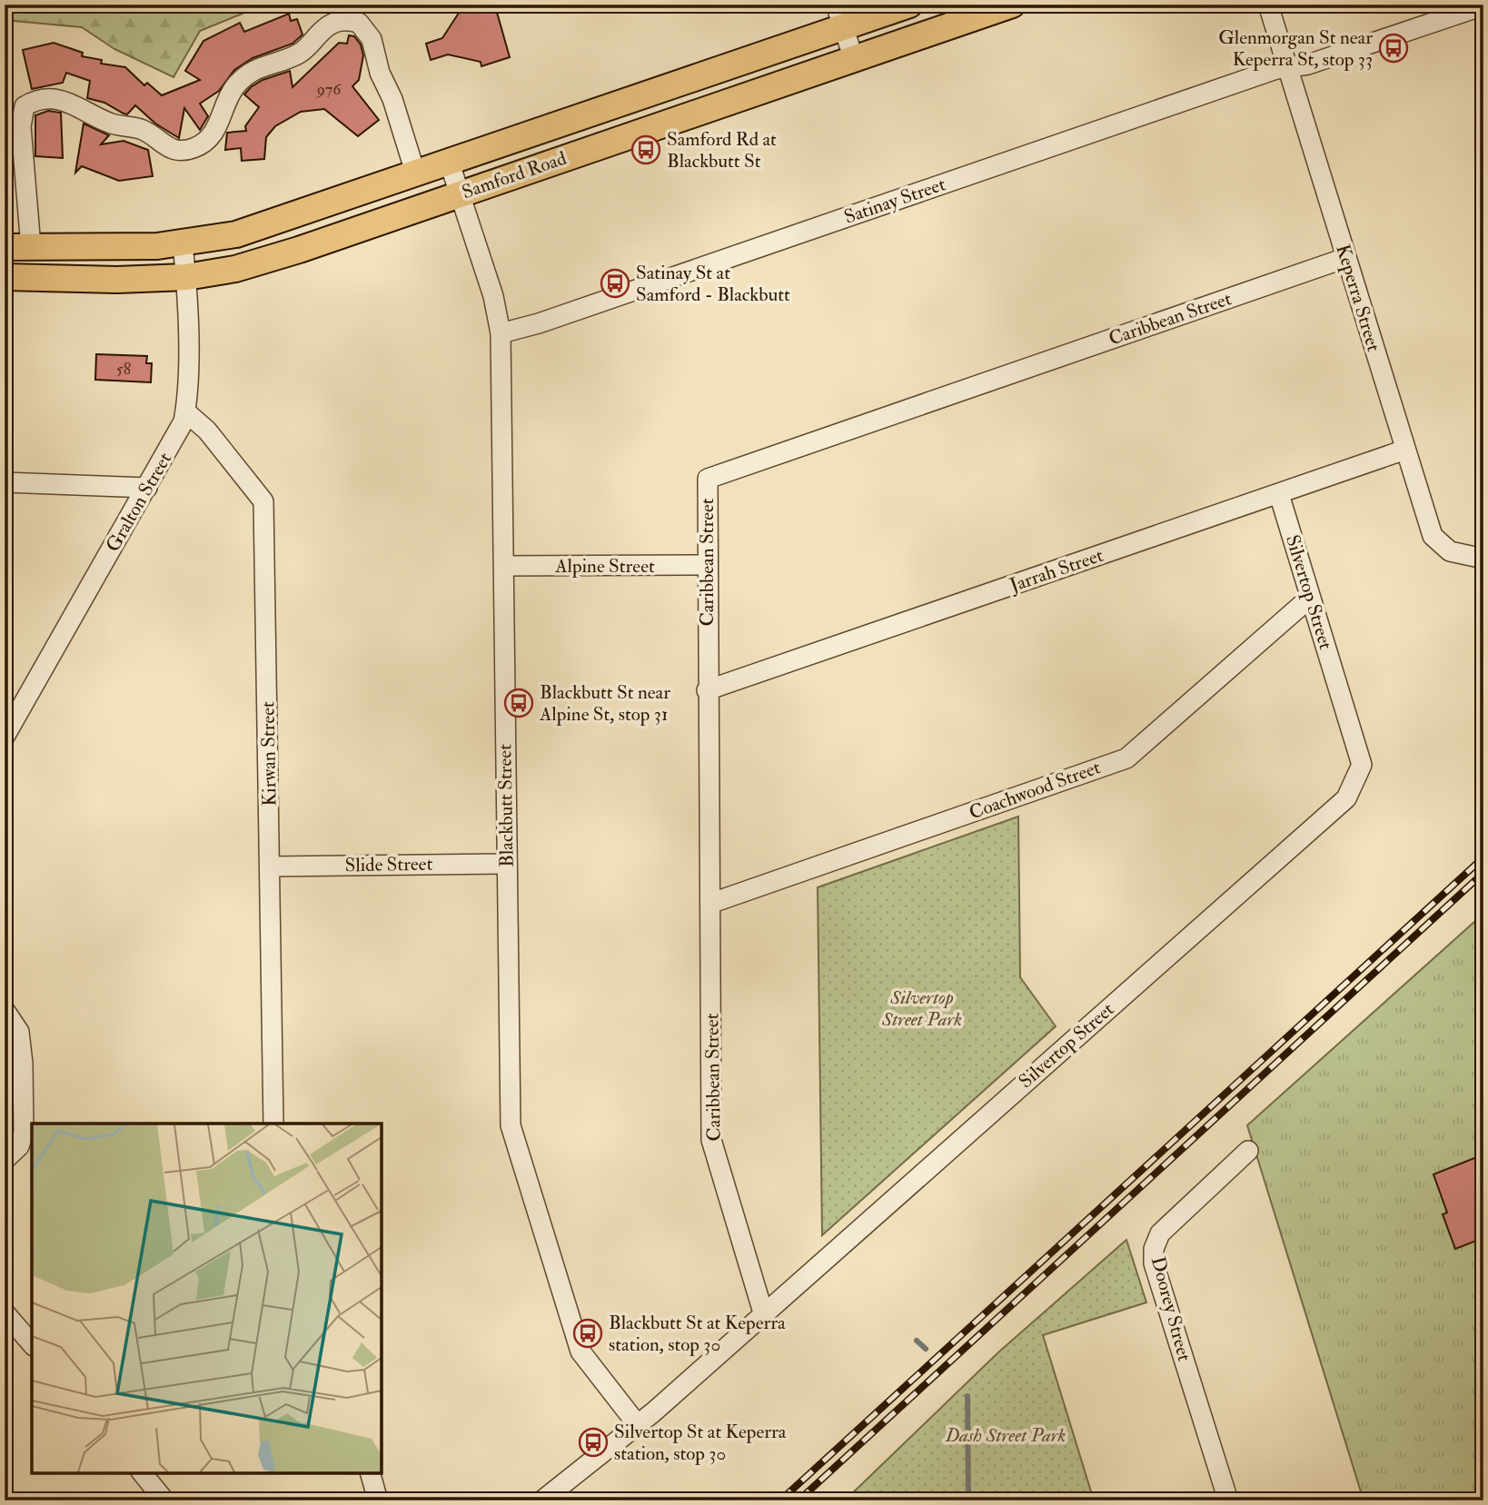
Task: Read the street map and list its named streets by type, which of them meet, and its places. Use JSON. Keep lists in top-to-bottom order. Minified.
{"streets":{"main road":["Samford Road"],"street":["Satinay Street","Keperra Street","Caribbean Street","Gralton Street","Alpine Street","Jarrah Street","Silvertop Street","Kirwan Street","Coachwood Street","Blackbutt Street","Slide Street","Doorey Street"]},"crossings":[["Samford Road","Gralton Street"],["Samford Road","Blackbutt Street"],["Satinay Street","Keperra Street"],["Satinay Street","Blackbutt Street"],["Keperra Street","Caribbean Street"],["Keperra Street","Jarrah Street"],["Caribbean Street","Alpine Street"],["Caribbean Street","Jarrah Street"],["Caribbean Street","Silvertop Street"],["Caribbean Street","Coachwood Street"],["Gralton Street","Kirwan Street"],["Alpine Street","Blackbutt Street"],["Jarrah Street","Silvertop Street"],["Silvertop Street","Coachwood Street"],["Silvertop Street","Blackbutt Street"],["Kirwan Street","Slide Street"],["Blackbutt Street","Slide Street"]],"parks":["Silvertop Street Park","Dash Street Park"],"places":{"bus stop":["Glenmorgan St near Keperra St, stop 33","Samford Rd at Blackbutt St","Satinay St at Samford - Blackbutt","Blackbutt St near Alpine St, stop 31","Blackbutt St at Keperra station, stop 30","Silvertop St at Keperra station, stop 30"]},"house_numbers":["976","58"]}
